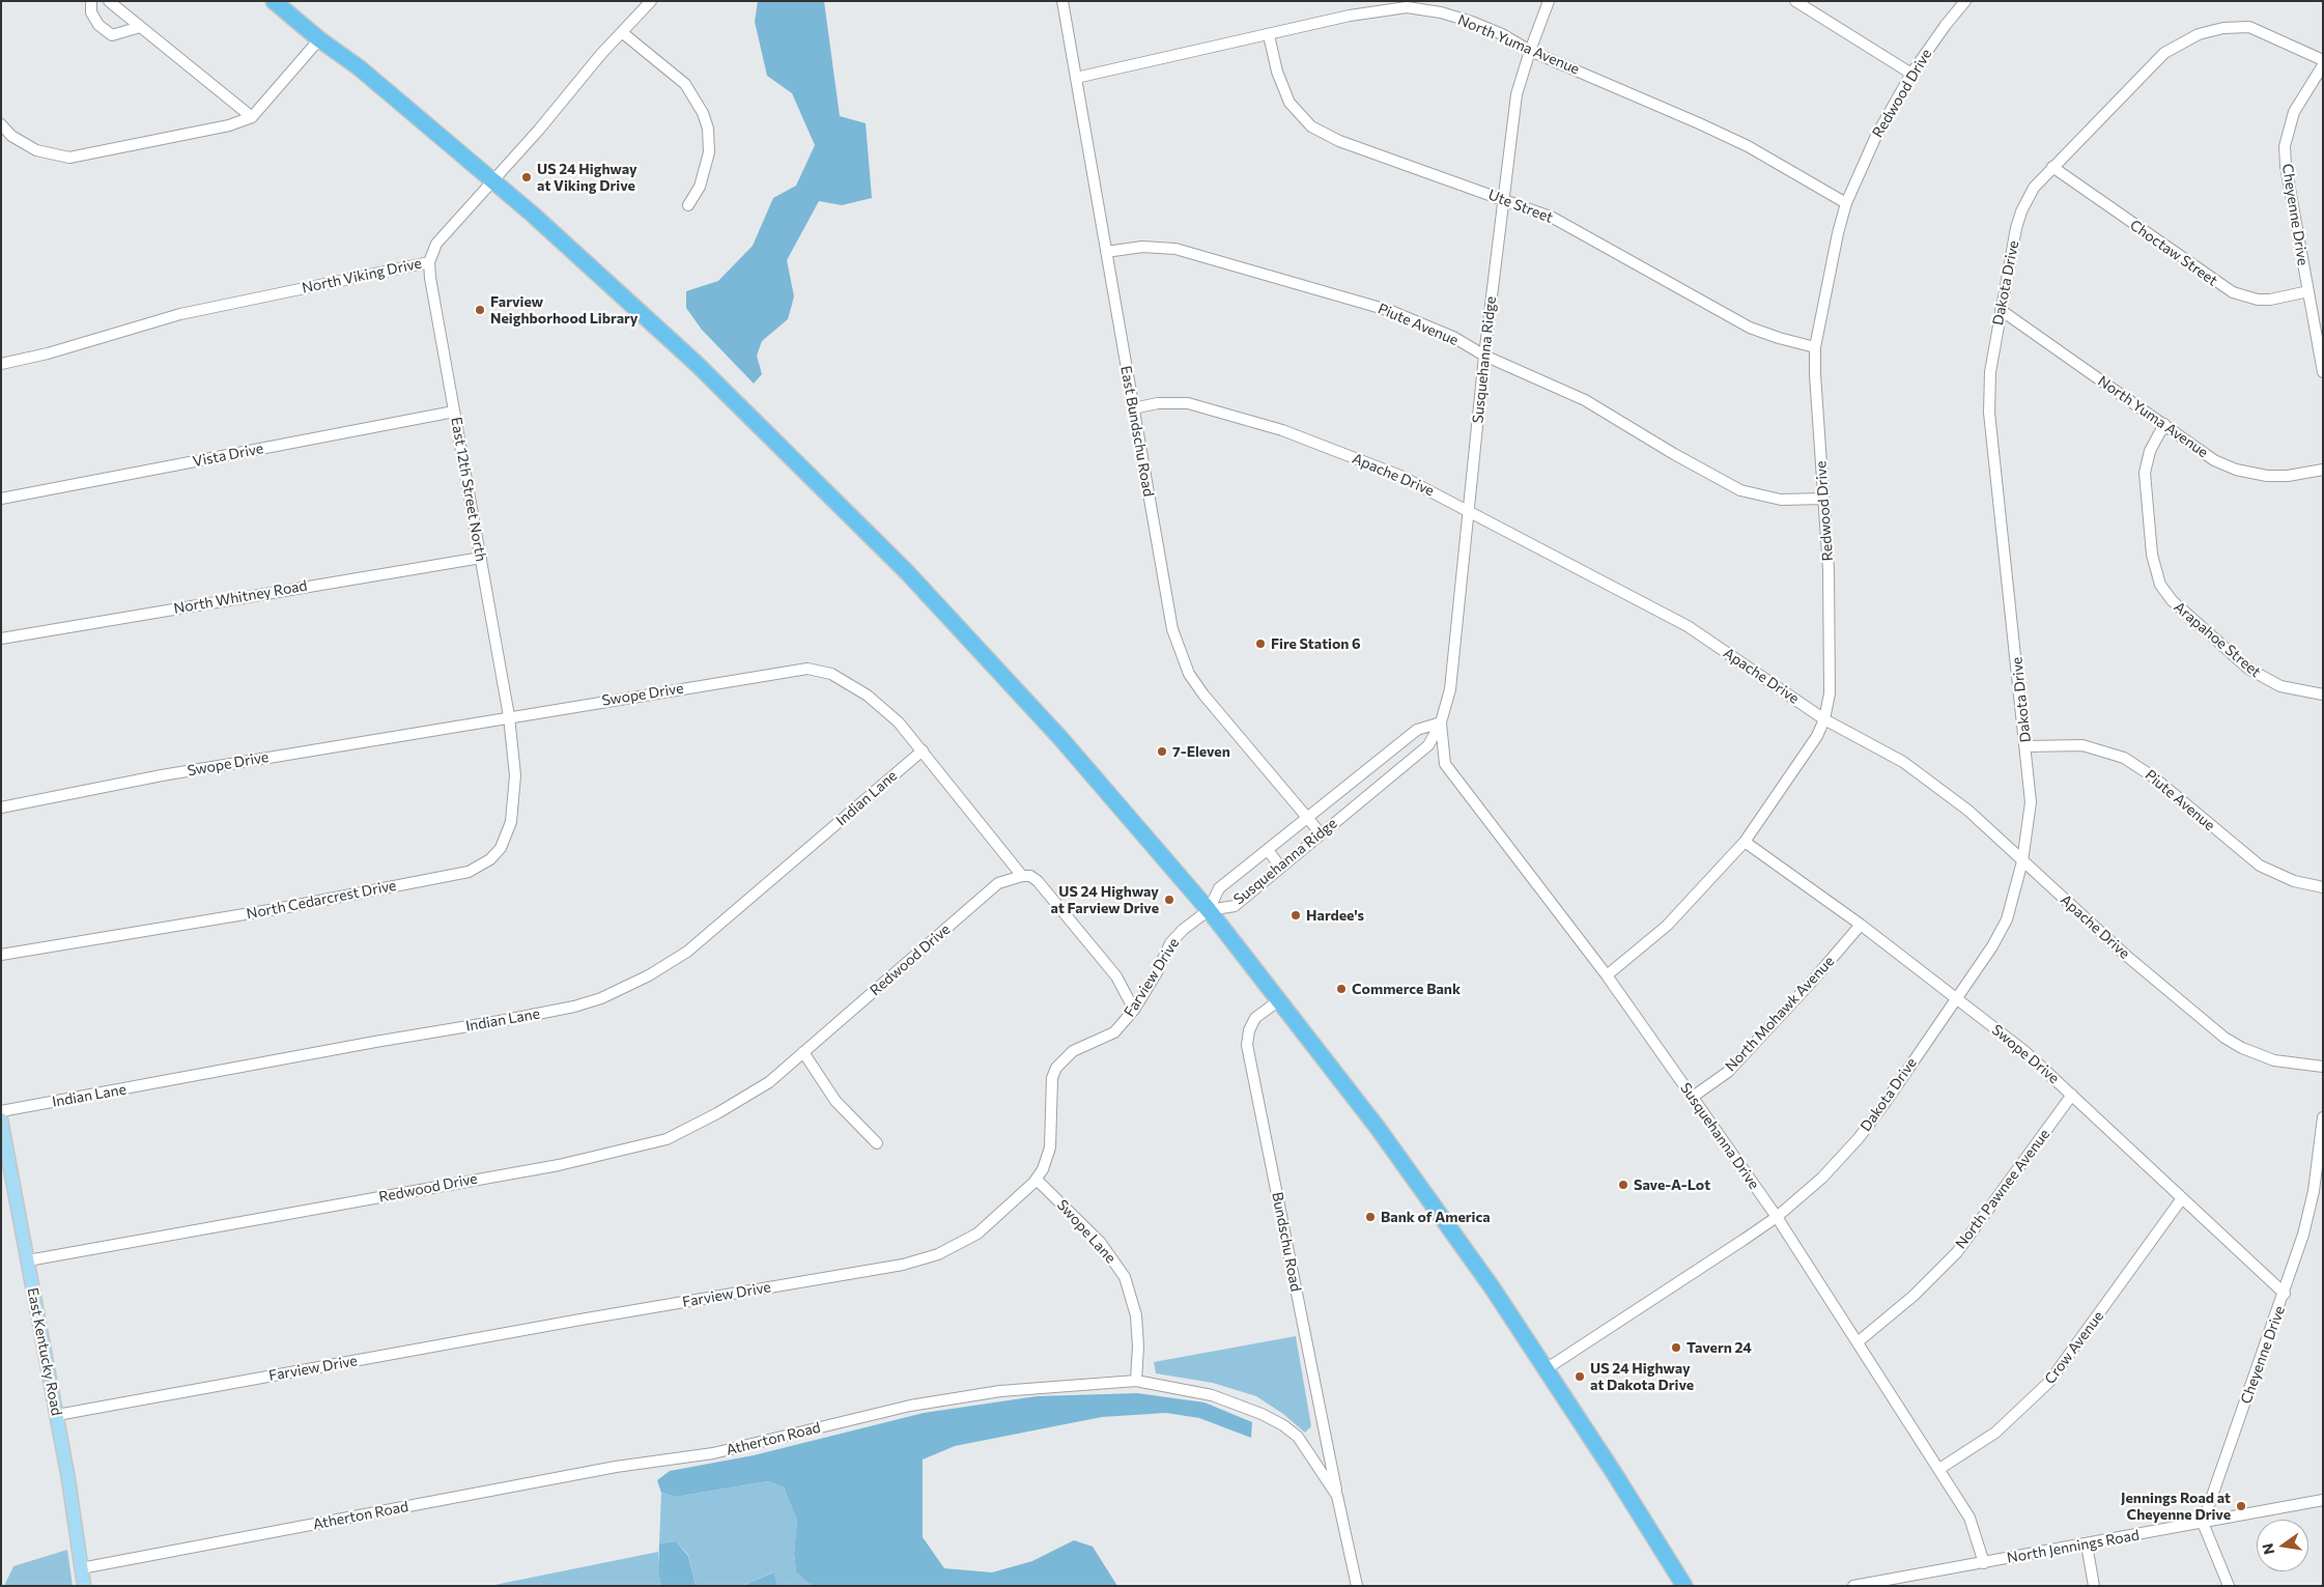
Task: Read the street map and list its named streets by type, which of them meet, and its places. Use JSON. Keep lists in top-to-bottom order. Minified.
{"streets":{"main road":["East Kentucky Road"],"street":["North Yuma Avenue","Redwood Drive","Ute Street","Cheyenne Drive","Choctaw Street","North Viking Drive","Dakota Drive","Piute Avenue","Susquehanna Ridge","East Bundschu Road","Vista Drive","Apache Drive","East 12th Street North","North Whitney Road","Arapahoe Street","Swope Drive","Indian Lane","North Cedarcrest Drive","Farview Drive","North Mohawk Avenue","Susquehanna Drive","North Pawnee Avenue","Swope Lane","Bundschu Road","Crow Avenue","Atherton Road","North Jennings Road"]},"crossings":[["North Yuma Avenue","Redwood Drive"],["North Yuma Avenue","Ute Street"],["North Yuma Avenue","Dakota Drive"],["North Yuma Avenue","Susquehanna Ridge"],["North Yuma Avenue","East Bundschu Road"],["North Yuma Avenue","Arapahoe Street"],["Redwood Drive","Ute Street"],["Redwood Drive","Piute Avenue"],["Redwood Drive","Apache Drive"],["Redwood Drive","Swope Drive"],["Redwood Drive","Susquehanna Drive"],["Redwood Drive","East Kentucky Road"],["Ute Street","Susquehanna Ridge"],["Cheyenne Drive","Choctaw Street"],["Cheyenne Drive","Swope Drive"],["Cheyenne Drive","North Jennings Road"],["Choctaw Street","Dakota Drive"],["North Viking Drive","East 12th Street North"],["Dakota Drive","Piute Avenue"],["Dakota Drive","Apache Drive"],["Dakota Drive","Swope Drive"],["Dakota Drive","Susquehanna Drive"],["Piute Avenue","Susquehanna Ridge"],["Piute Avenue","East Bundschu Road"],["Susquehanna Ridge","East Bundschu Road"],["Susquehanna Ridge","Apache Drive"],["Susquehanna Ridge","Farview Drive"],["Susquehanna Ridge","Susquehanna Drive"],["East Bundschu Road","Apache Drive"],["Vista Drive","East 12th Street North"],["East 12th Street North","North Whitney Road"],["East 12th Street North","Swope Drive"],["East 12th Street North","North Cedarcrest Drive"],["Swope Drive","Indian Lane"],["Swope Drive","North Cedarcrest Drive"],["Swope Drive","Farview Drive"],["Swope Drive","North Mohawk Avenue"],["Swope Drive","North Pawnee Avenue"],["Swope Drive","Crow Avenue"],["Farview Drive","Swope Lane"],["Farview Drive","East Kentucky Road"],["North Mohawk Avenue","Susquehanna Drive"],["Susquehanna Drive","North Pawnee Avenue"],["Susquehanna Drive","Crow Avenue"],["Susquehanna Drive","North Jennings Road"],["Swope Lane","Atherton Road"],["Bundschu Road","Atherton Road"],["East Kentucky Road","Atherton Road"]],"places":["US 24 Highway at Viking Drive","Farview Neighborhood Library","Fire Station 6","7-Eleven","US 24 Highway at Farview Drive","Hardee's","Commerce Bank","Save-A-Lot","Bank of America","Tavern 24","US 24 Highway at Dakota Drive","Jennings Road at Cheyenne Drive"],"north":"left"}
